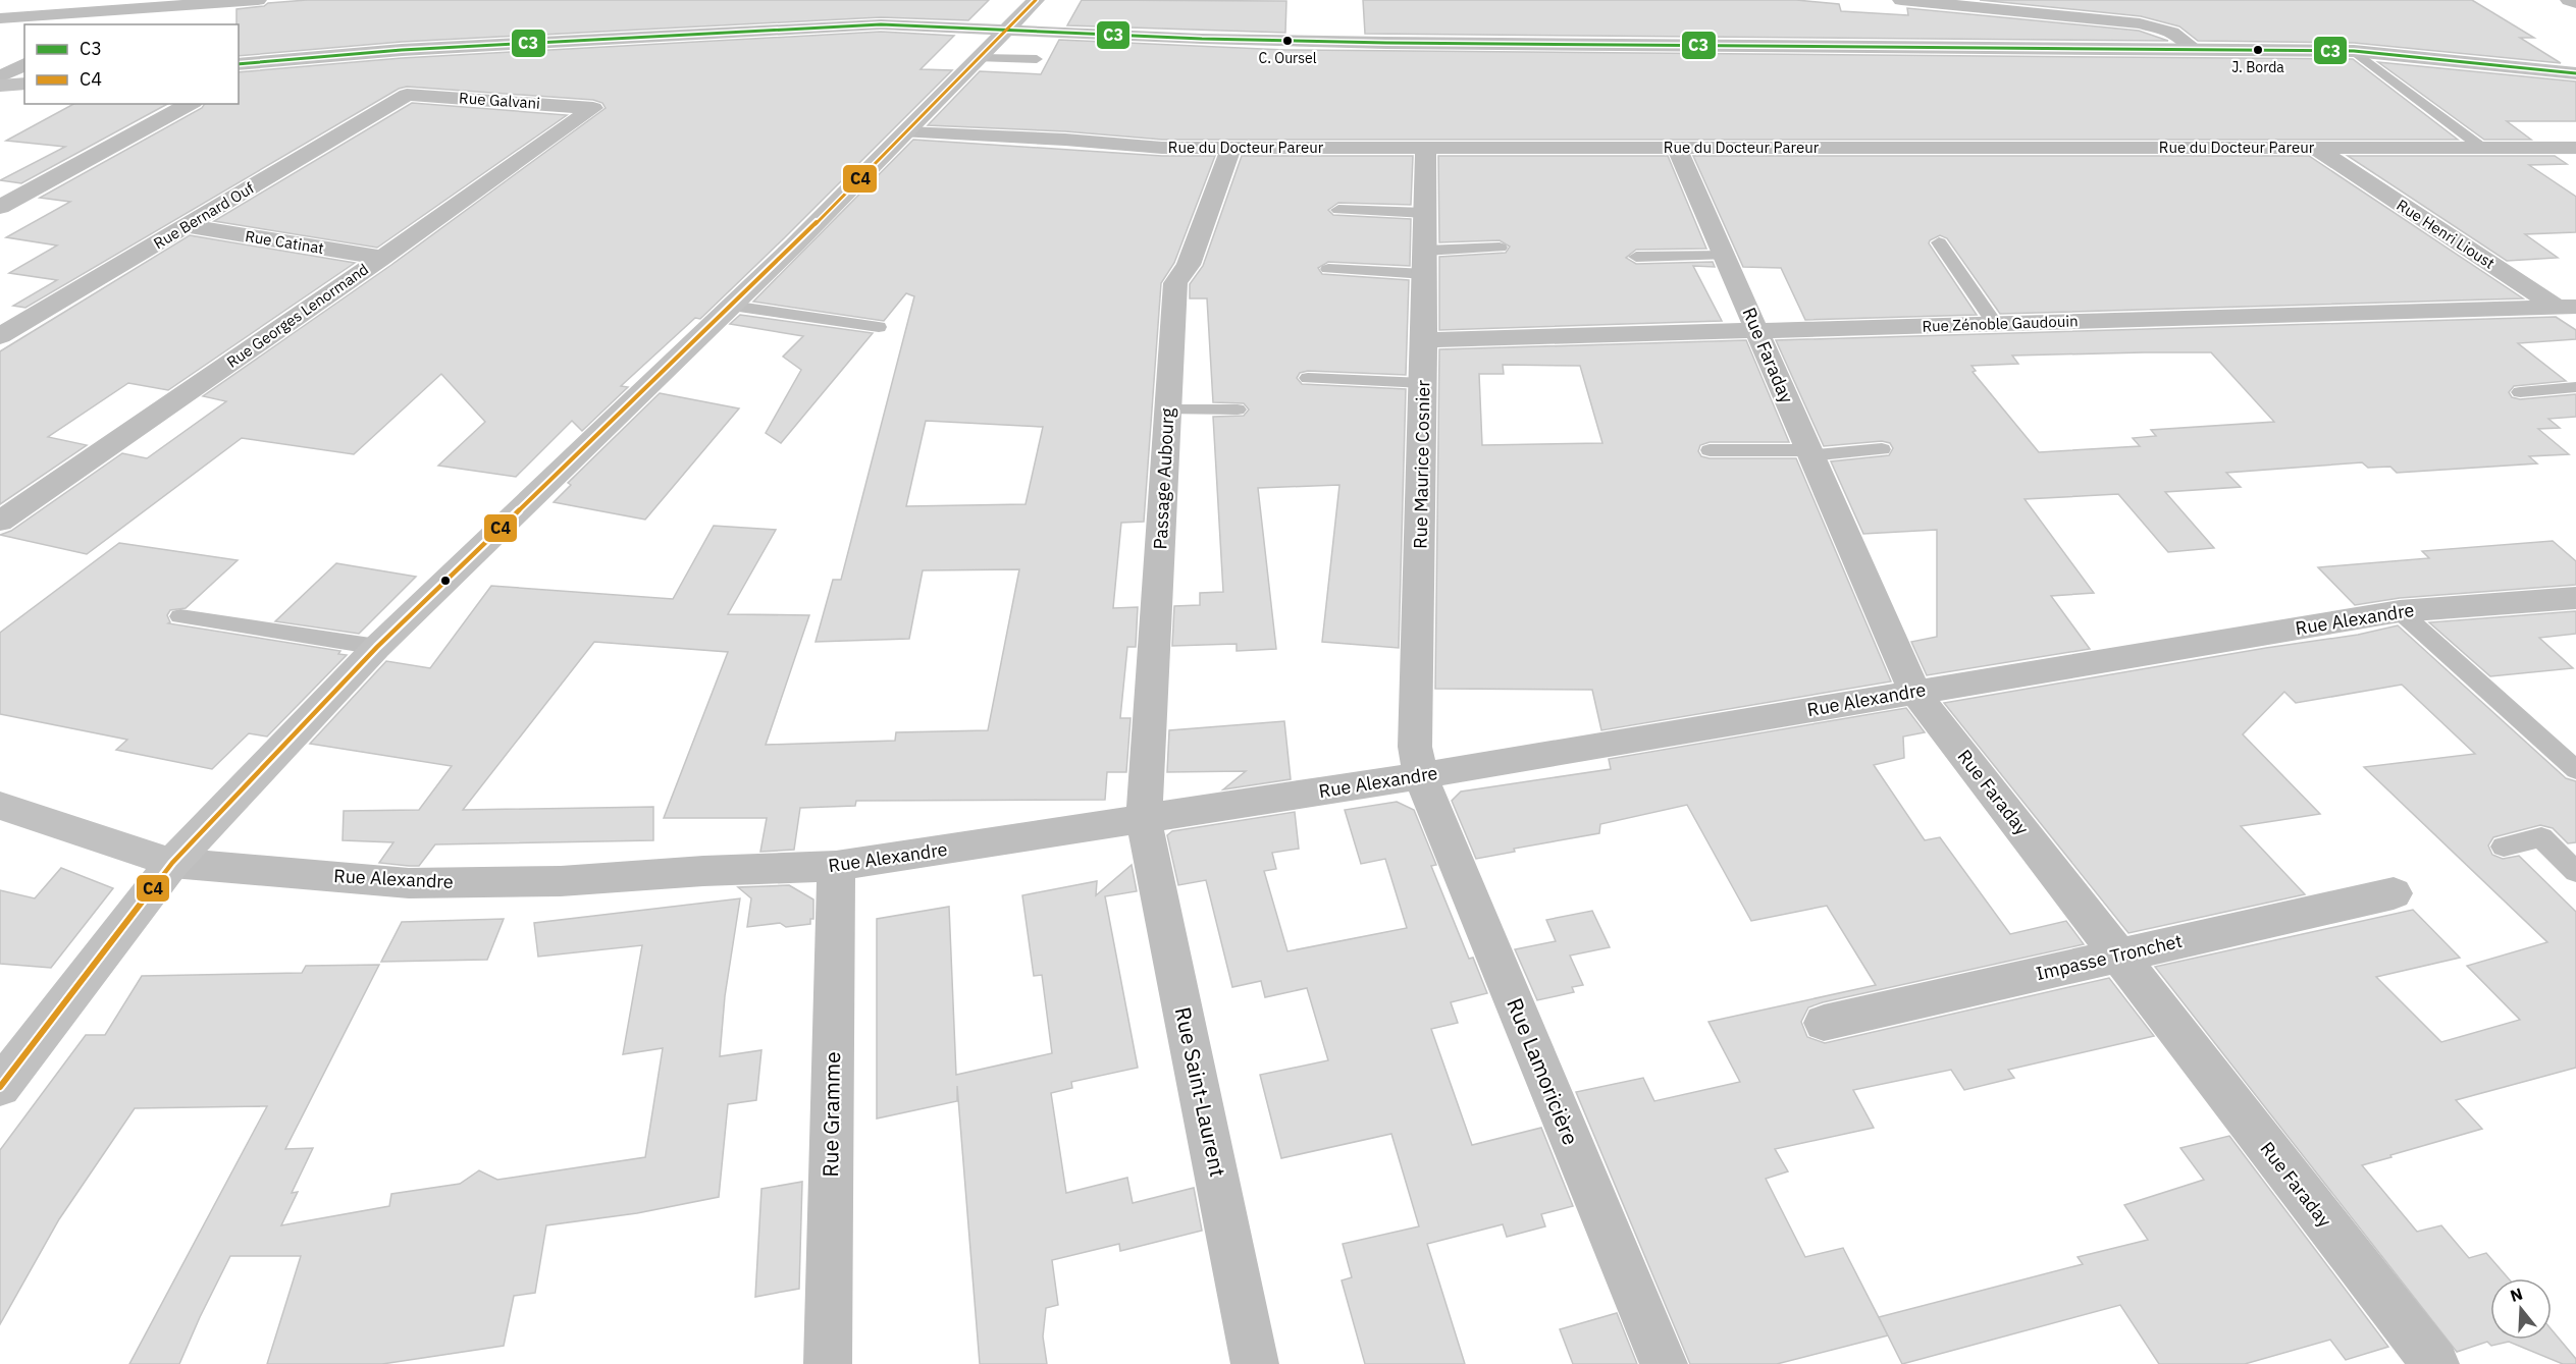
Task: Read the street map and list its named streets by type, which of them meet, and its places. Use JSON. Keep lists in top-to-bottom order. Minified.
{"streets":{"street":["Rue Galvani","Rue du Docteur Pareur","Rue Bernard Ouf","Rue Henri Lioust","Rue Catinat","Rue Georges Lenormand","Rue Zénoble Gaudouin","Rue Faraday","Rue Maurice Cosnier","Passage Aubourg","Rue Alexandre","Impasse Tronchet","Rue Lamoricière","Rue Saint-Laurent","Rue Gramme"]},"crossings":[["Rue Galvani","Rue Bernard Ouf"],["Rue Galvani","Rue Georges Lenormand"],["Rue du Docteur Pareur","Rue Henri Lioust"],["Rue du Docteur Pareur","Rue Faraday"],["Rue du Docteur Pareur","Rue Maurice Cosnier"],["Rue du Docteur Pareur","Passage Aubourg"],["Rue Bernard Ouf","Rue Catinat"],["Rue Henri Lioust","Rue Zénoble Gaudouin"],["Rue Catinat","Rue Georges Lenormand"],["Rue Zénoble Gaudouin","Rue Faraday"],["Rue Zénoble Gaudouin","Rue Maurice Cosnier"],["Rue Faraday","Rue Alexandre"],["Rue Faraday","Impasse Tronchet"],["Rue Maurice Cosnier","Rue Alexandre"],["Rue Maurice Cosnier","Rue Lamoricière"],["Passage Aubourg","Rue Alexandre"],["Passage Aubourg","Rue Saint-Laurent"],["Rue Alexandre","Rue Lamoricière"],["Rue Alexandre","Rue Saint-Laurent"],["Rue Alexandre","Rue Gramme"]],"places":["C. Oursel","J. Borda"],"lines":["transit line C4","transit line C3"],"legend":["C3","C4"],"north":"top"}
